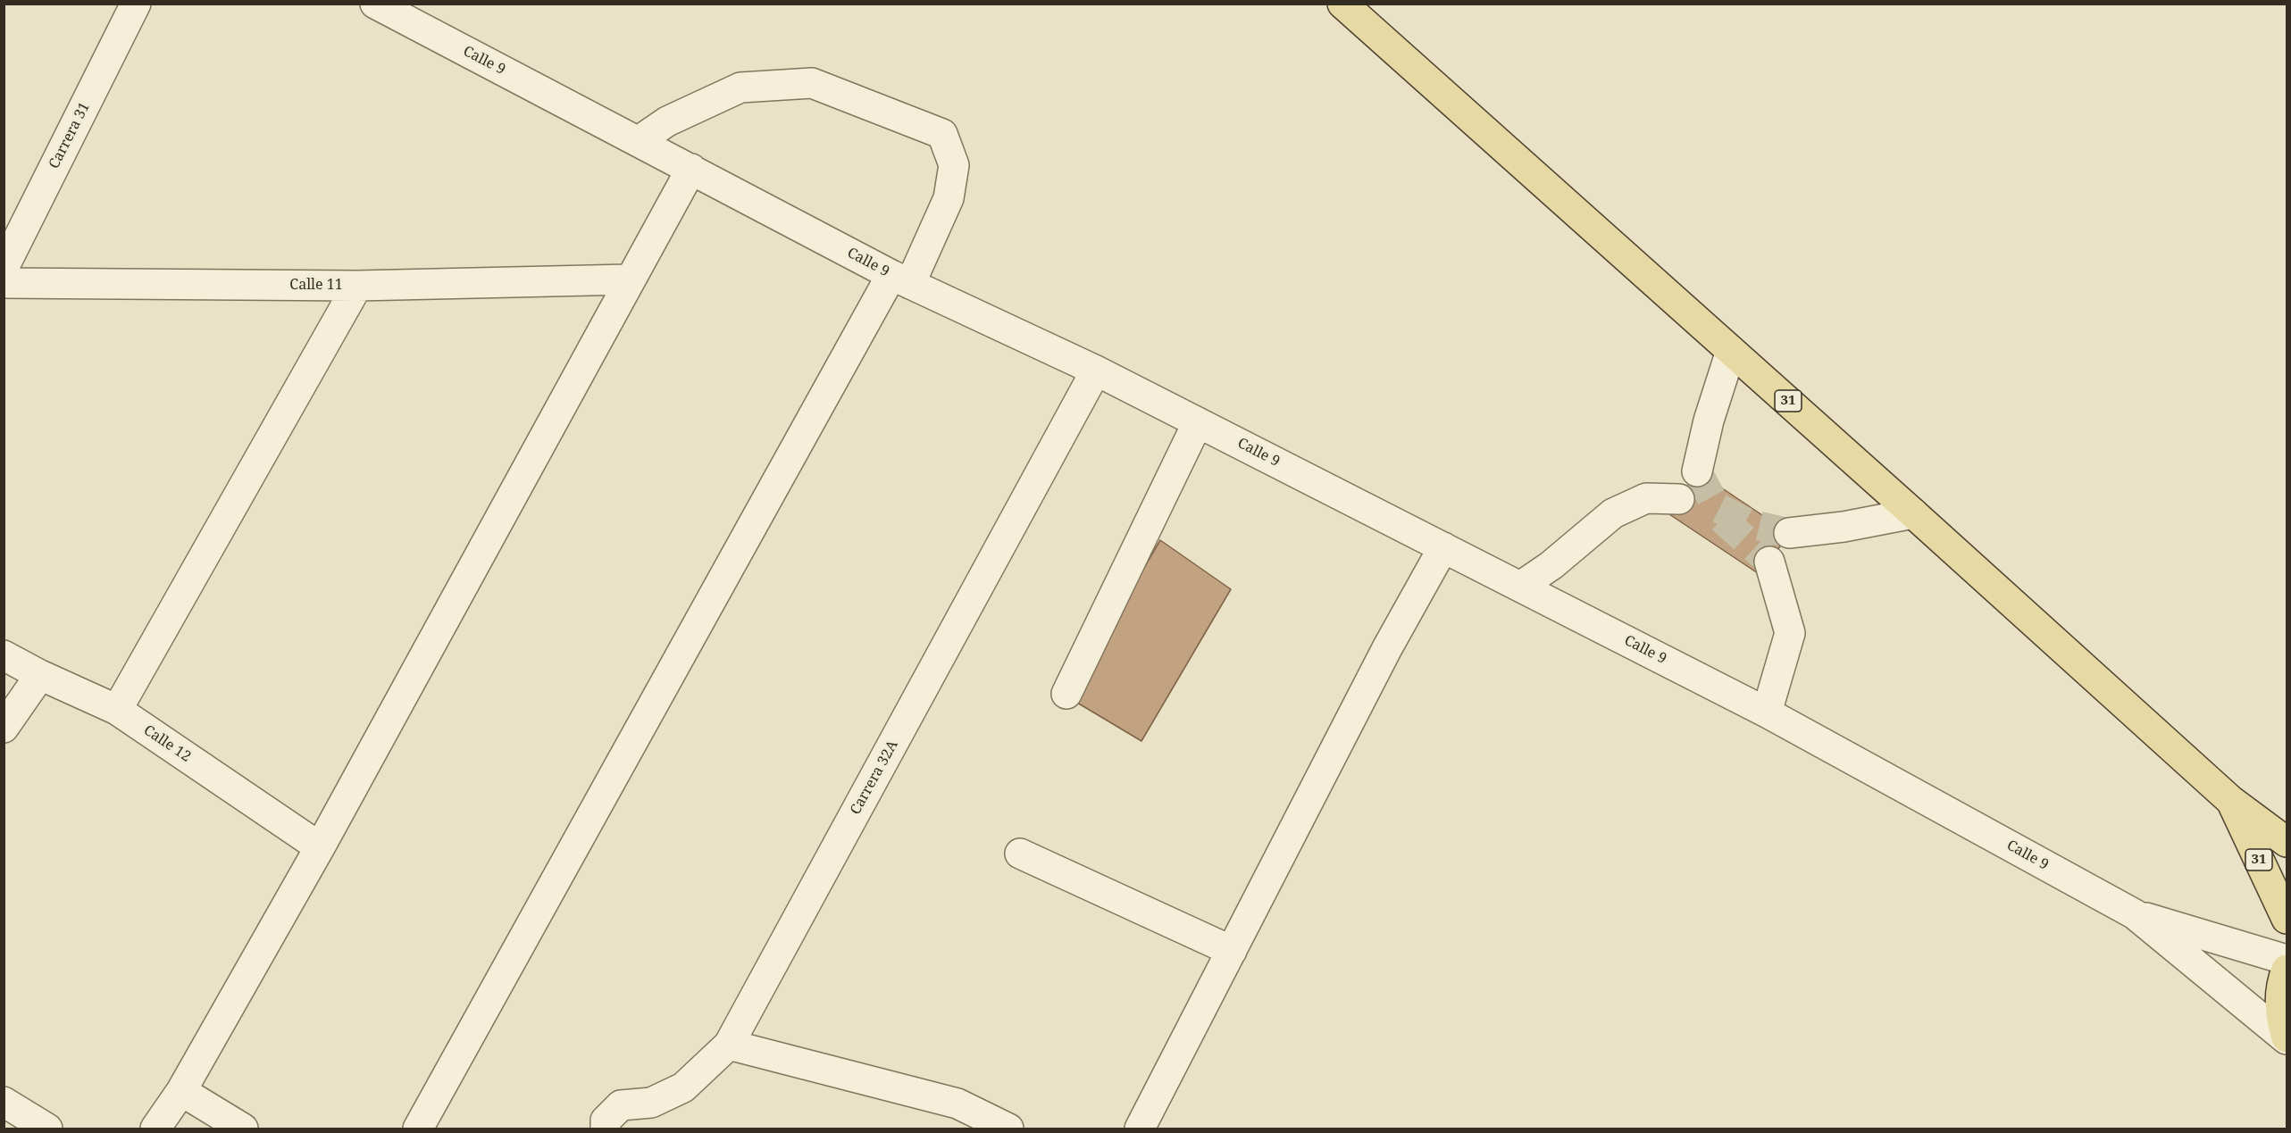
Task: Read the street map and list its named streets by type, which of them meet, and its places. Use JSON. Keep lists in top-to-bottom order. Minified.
{"streets":{"main road":["31"],"street":["Calle 9","Carrera 31","Calle 11","Calle 12","Carrera 32A"]},"crossings":[["Calle 9","Carrera 32A"]]}
